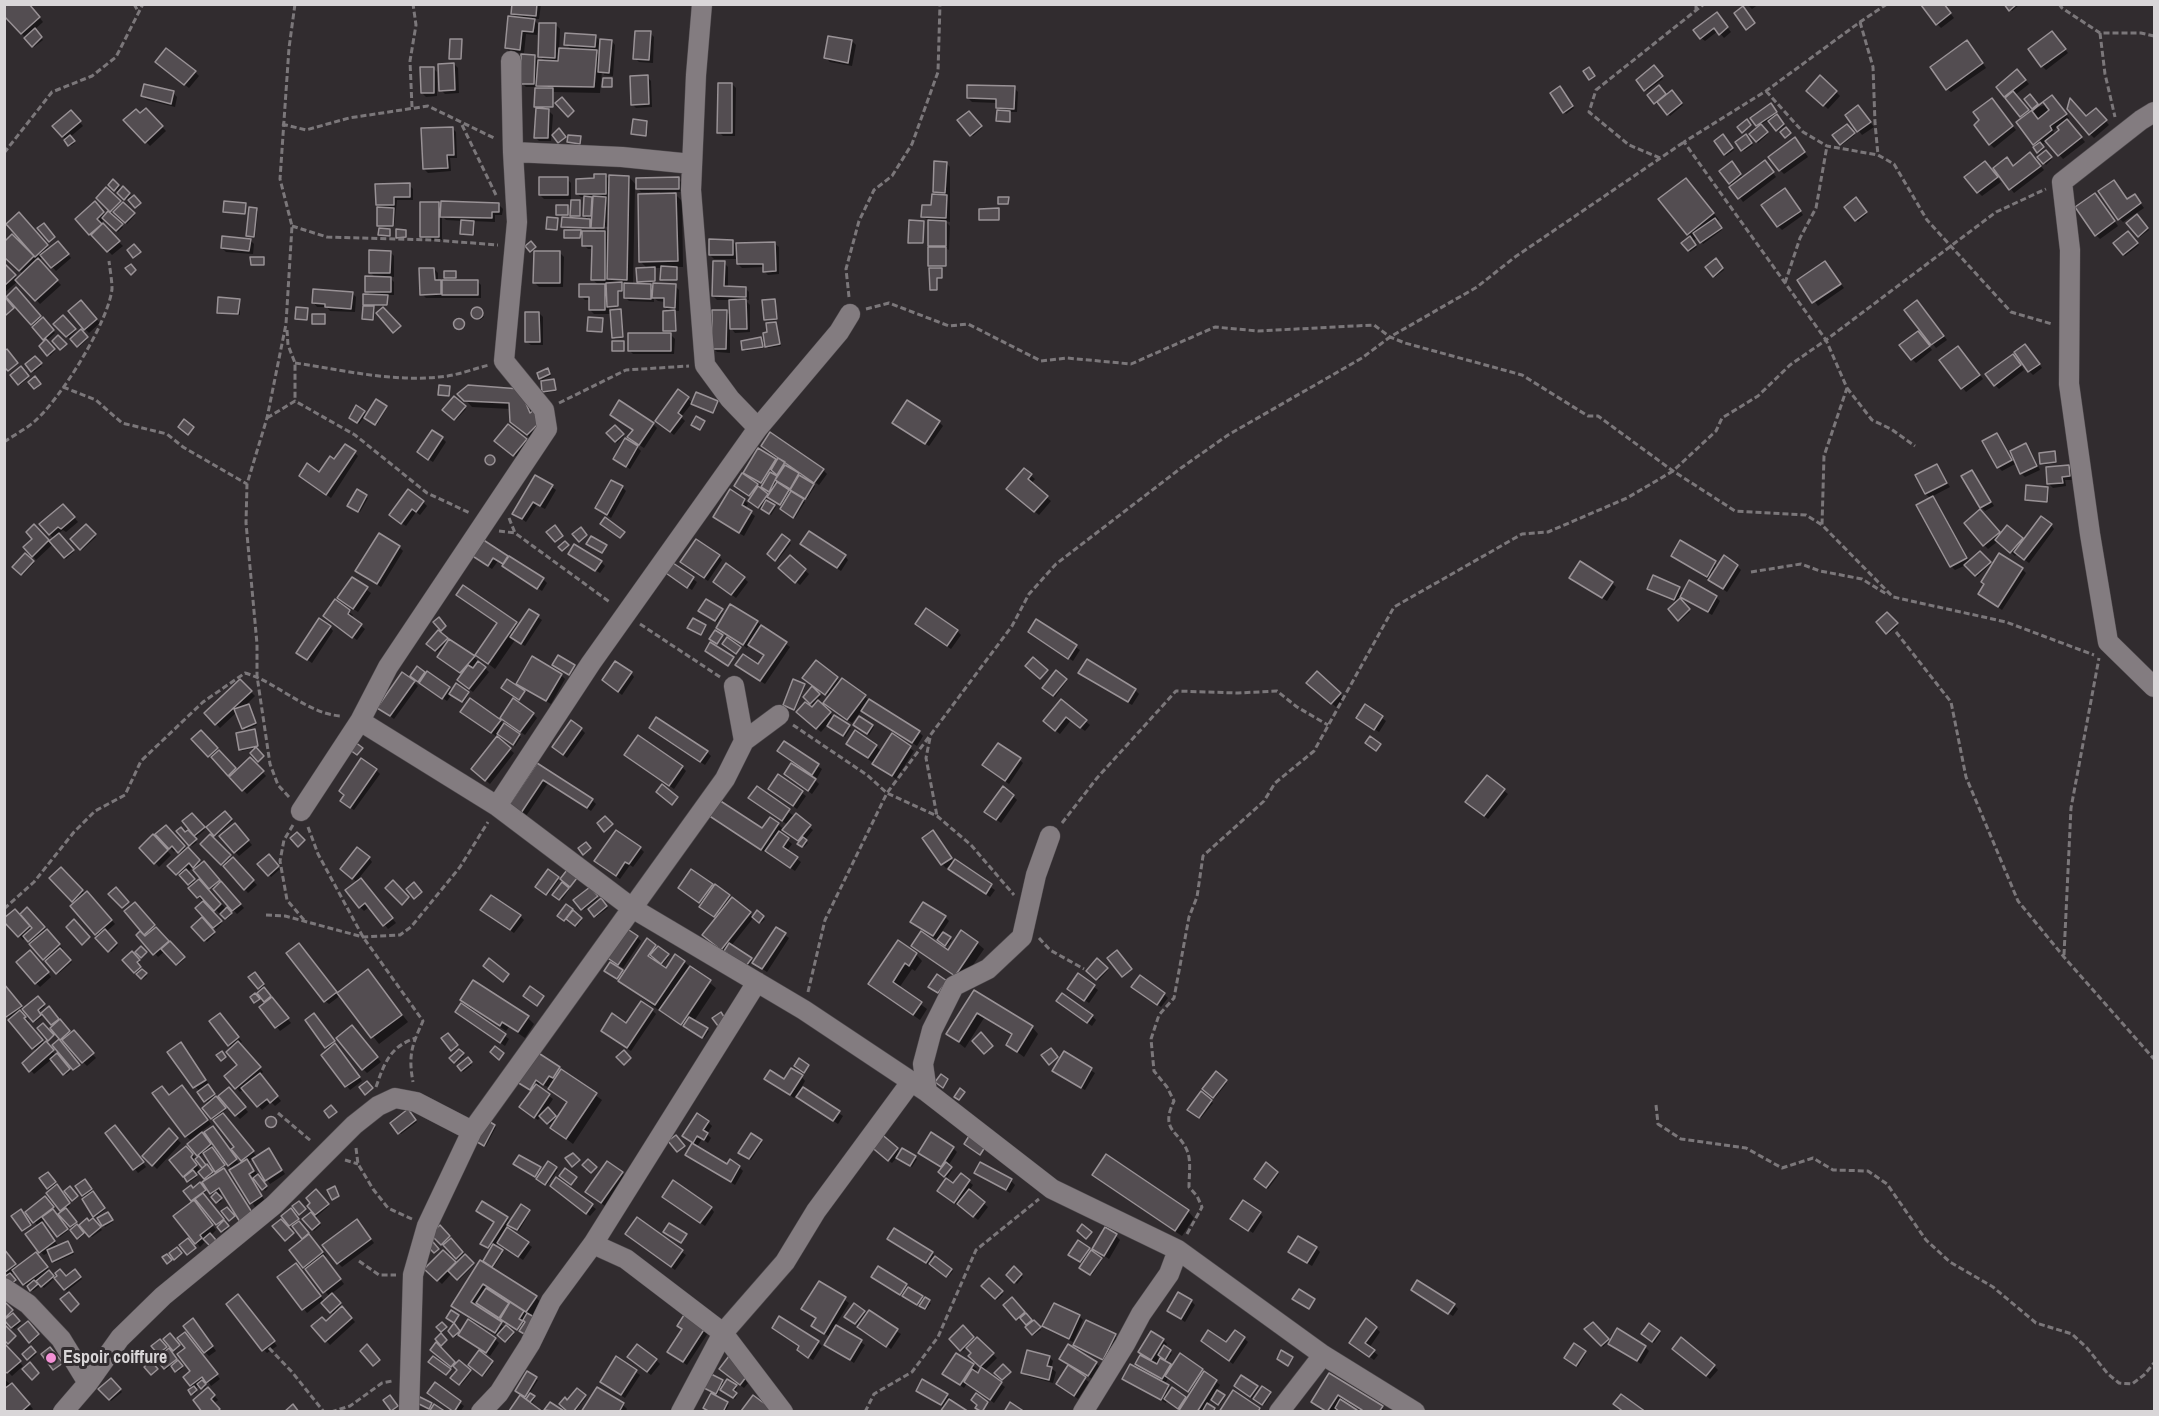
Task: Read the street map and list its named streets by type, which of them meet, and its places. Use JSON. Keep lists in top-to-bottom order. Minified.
{"places":["Espoir coiffure"]}
